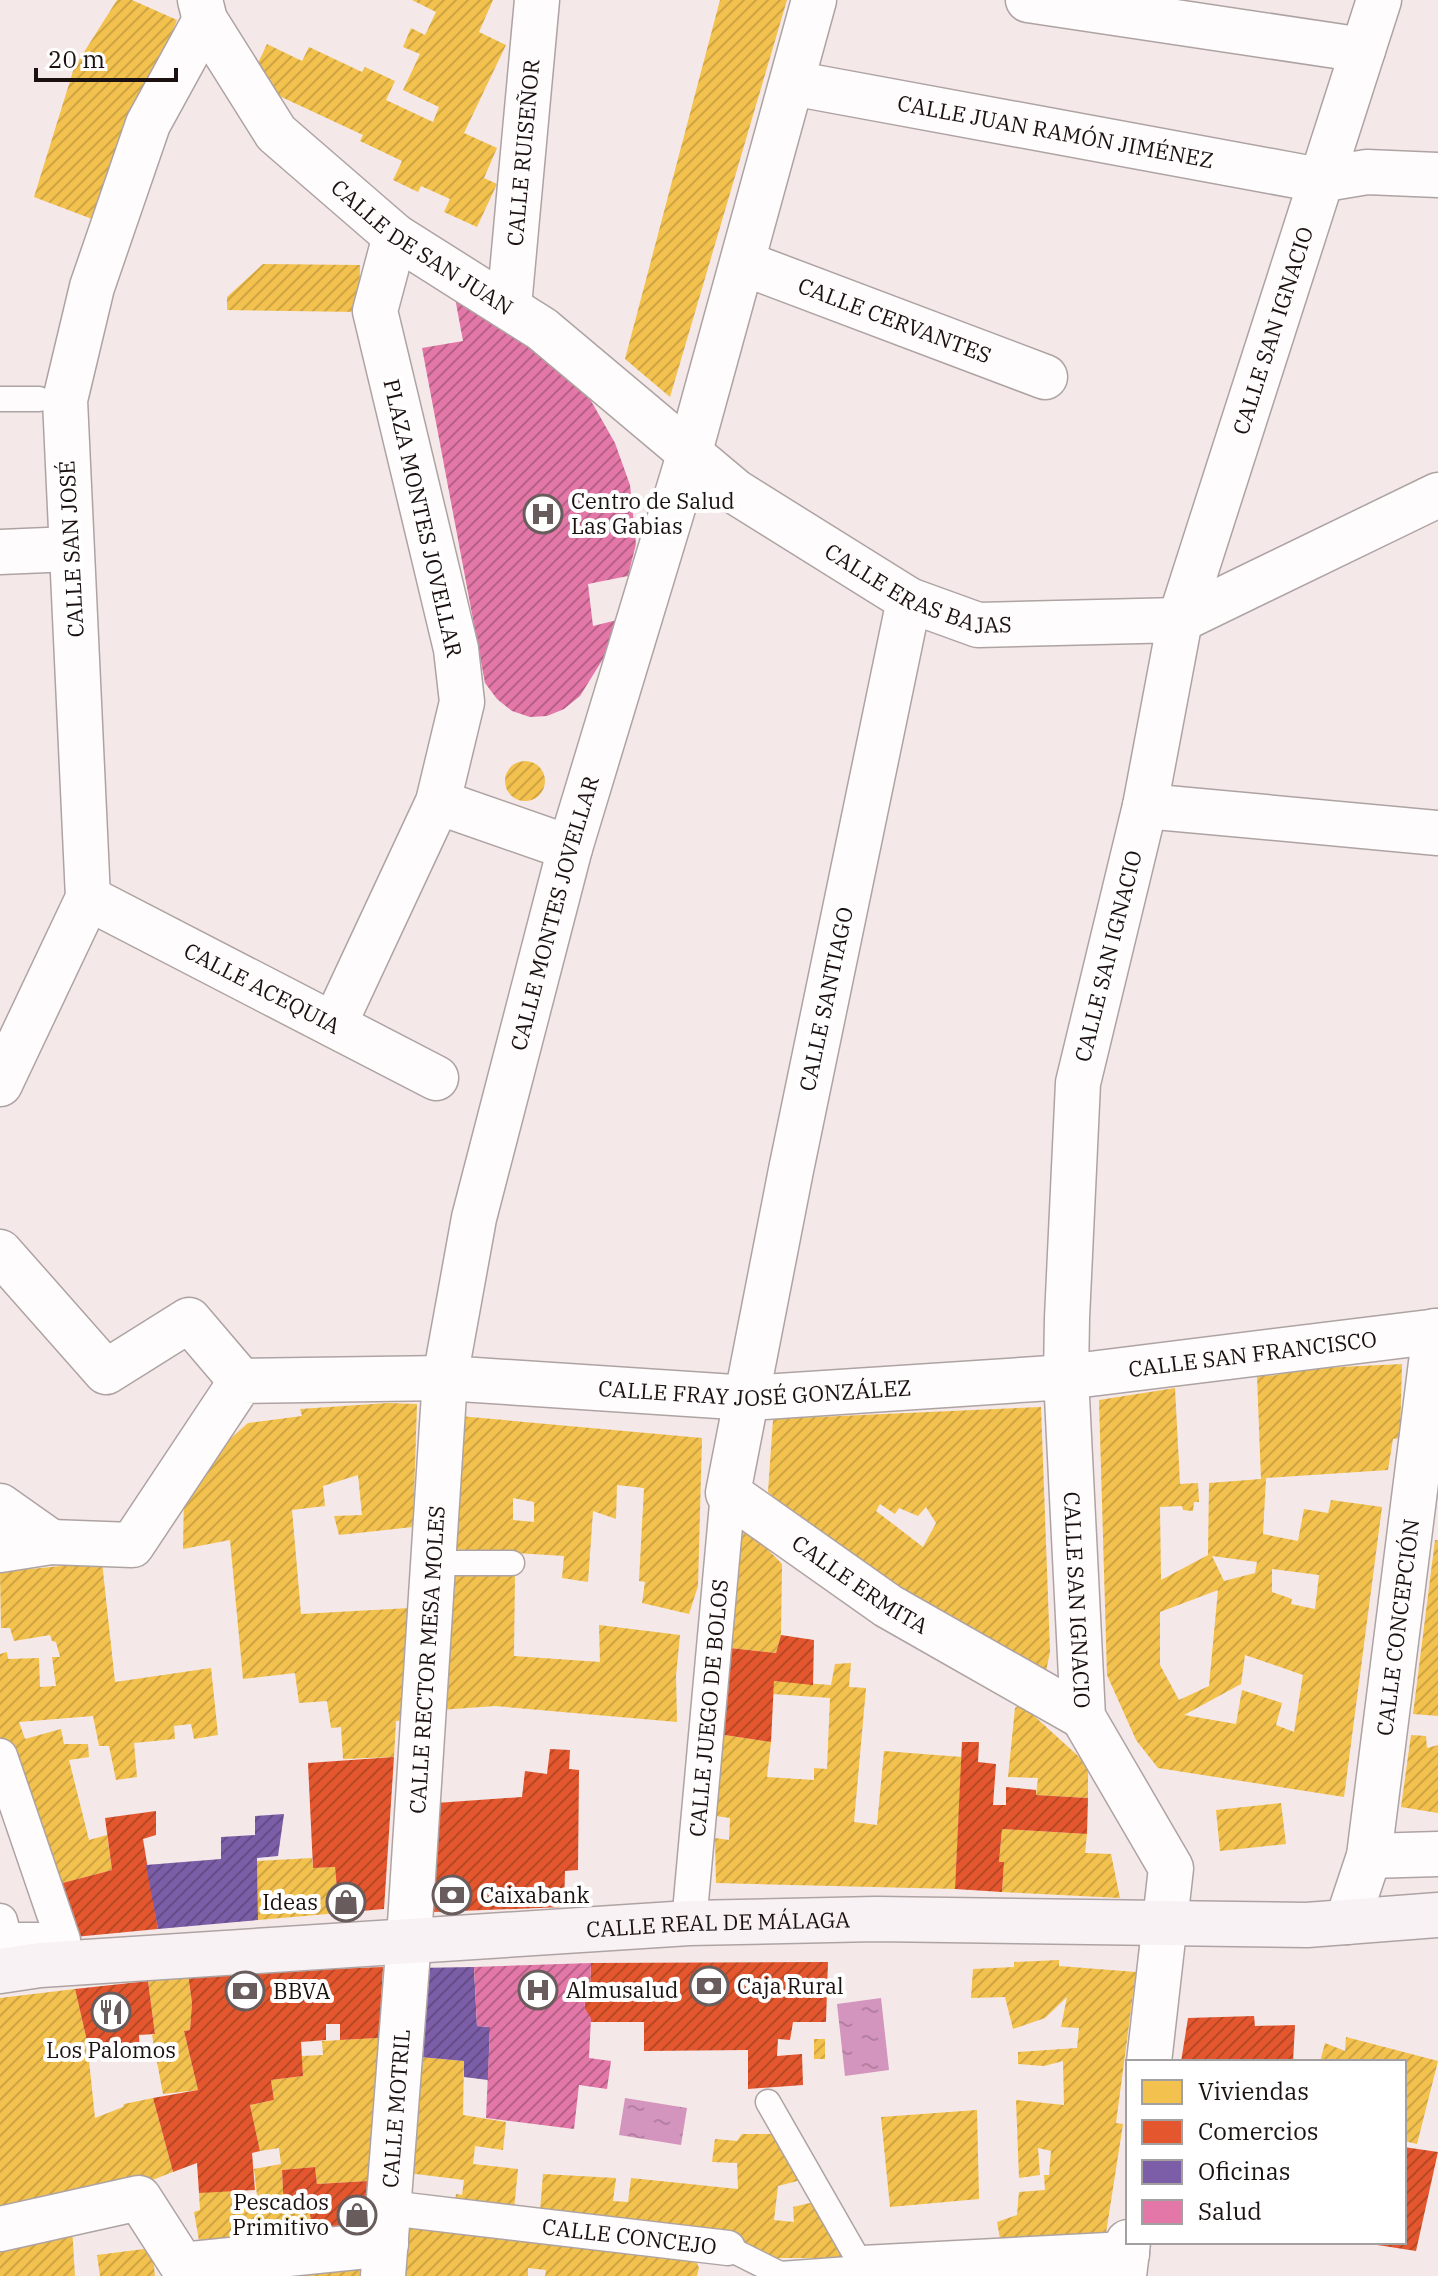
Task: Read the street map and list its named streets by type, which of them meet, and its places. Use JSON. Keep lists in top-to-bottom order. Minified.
{"streets":{"main road":["CALLE REAL DE MÁLAGA"],"street":["CALLE JUAN RAMÓN JIMÉNEZ","CALLE RUISEÑOR","CALLE DE SAN JUAN","CALLE CERVANTES","CALLE SAN IGNACIO","PLAZA MONTES JOVELLAR","CALLE SAN JOSÉ","CALLE ERAS BAJAS","CALLE MONTES JOVELLAR","CALLE ACEQUIA","CALLE SANTIAGO","CALLE SAN FRANCISCO","CALLE FRAY JOSÉ GONZÁLEZ","CALLE ERMITA","CALLE CONCEPCIÓN","CALLE RECTOR MESA MOLES","CALLE JUEGO DE BOLOS","CALLE MOTRIL","CALLE CONCEJO"]},"crossings":[["CALLE JUAN RAMÓN JIMÉNEZ","CALLE SAN IGNACIO"],["CALLE RUISEÑOR","CALLE DE SAN JUAN"],["CALLE DE SAN JUAN","PLAZA MONTES JOVELLAR"],["CALLE DE SAN JUAN","CALLE SAN JOSÉ"],["CALLE DE SAN JUAN","CALLE ERAS BAJAS"],["CALLE DE SAN JUAN","CALLE MONTES JOVELLAR"],["CALLE SAN IGNACIO","CALLE ERAS BAJAS"],["CALLE SAN IGNACIO","CALLE SAN FRANCISCO"],["CALLE SAN IGNACIO","CALLE FRAY JOSÉ GONZÁLEZ"],["CALLE SAN IGNACIO","CALLE ERMITA"],["CALLE SAN IGNACIO","CALLE REAL DE MÁLAGA"],["PLAZA MONTES JOVELLAR","CALLE ACEQUIA"],["CALLE SAN JOSÉ","CALLE ACEQUIA"],["CALLE ERAS BAJAS","CALLE MONTES JOVELLAR"],["CALLE ERAS BAJAS","CALLE SANTIAGO"],["CALLE MONTES JOVELLAR","CALLE FRAY JOSÉ GONZÁLEZ"],["CALLE MONTES JOVELLAR","CALLE RECTOR MESA MOLES"],["CALLE SANTIAGO","CALLE FRAY JOSÉ GONZÁLEZ"],["CALLE SAN FRANCISCO","CALLE FRAY JOSÉ GONZÁLEZ"],["CALLE SAN FRANCISCO","CALLE CONCEPCIÓN"],["CALLE FRAY JOSÉ GONZÁLEZ","CALLE RECTOR MESA MOLES"],["CALLE ERMITA","CALLE JUEGO DE BOLOS"],["CALLE CONCEPCIÓN","CALLE REAL DE MÁLAGA"],["CALLE RECTOR MESA MOLES","CALLE REAL DE MÁLAGA"],["CALLE RECTOR MESA MOLES","CALLE MOTRIL"],["CALLE JUEGO DE BOLOS","CALLE REAL DE MÁLAGA"],["CALLE REAL DE MÁLAGA","CALLE MOTRIL"],["CALLE MOTRIL","CALLE CONCEJO"]],"places":{"hospital":["Centro de Salud Las Gabias","Almusalud"],"bank":["Caixabank","Caja Rural","BBVA"],"shop":["Ideas","Pescados Primitivo"],"restaurant":["Los Palomos"]},"legend":["Viviendas","Comercios","Oficinas","Salud"],"scale_bar":"20 m"}
